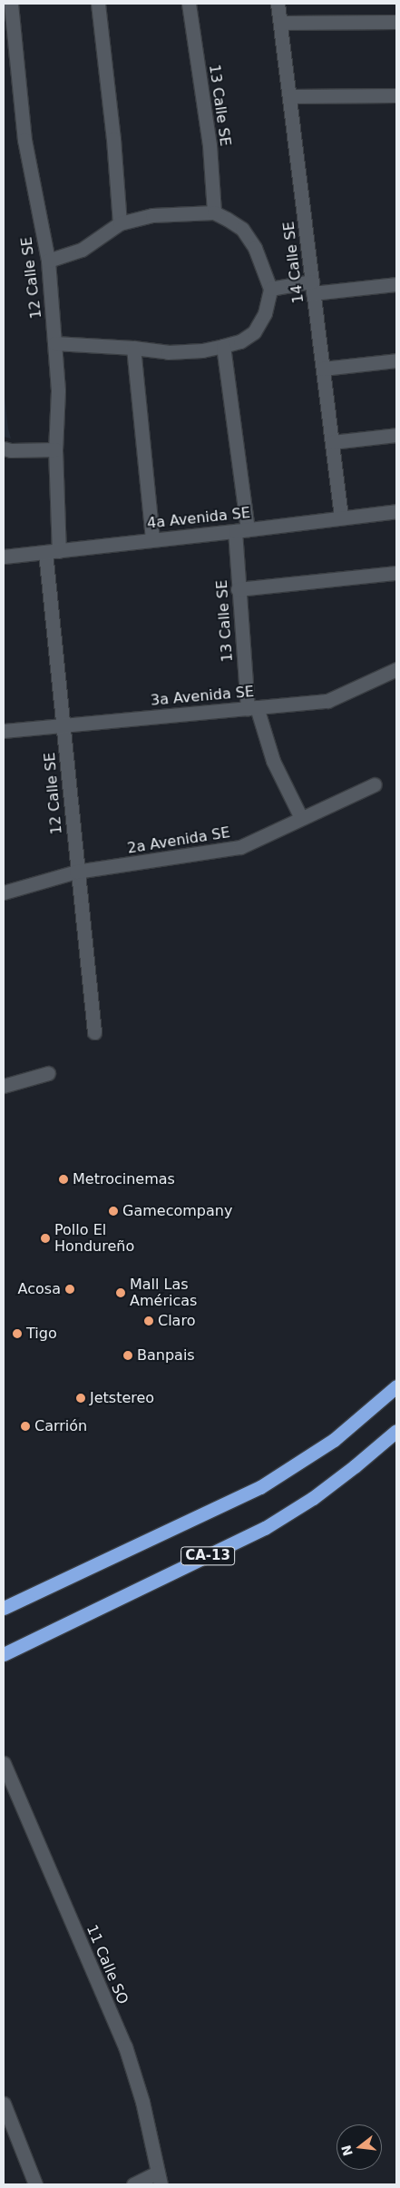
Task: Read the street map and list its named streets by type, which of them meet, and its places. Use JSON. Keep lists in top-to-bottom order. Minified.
{"streets":{"highway":["CA-13"],"street":["13 Calle SE","14 Calle SE","12 Calle SE","4a Avenida SE","3a Avenida SE","2a Avenida SE","11 Calle SO"]},"crossings":[["13 Calle SE","4a Avenida SE"],["13 Calle SE","3a Avenida SE"],["13 Calle SE","2a Avenida SE"],["14 Calle SE","4a Avenida SE"],["12 Calle SE","4a Avenida SE"],["12 Calle SE","3a Avenida SE"],["12 Calle SE","2a Avenida SE"]],"places":["Metrocinemas","Gamecompany","Pollo El Hondureño","Acosa","Mall Las Américas","Claro","Tigo","Banpais","Jetstereo","Carrión"],"north":"left"}
